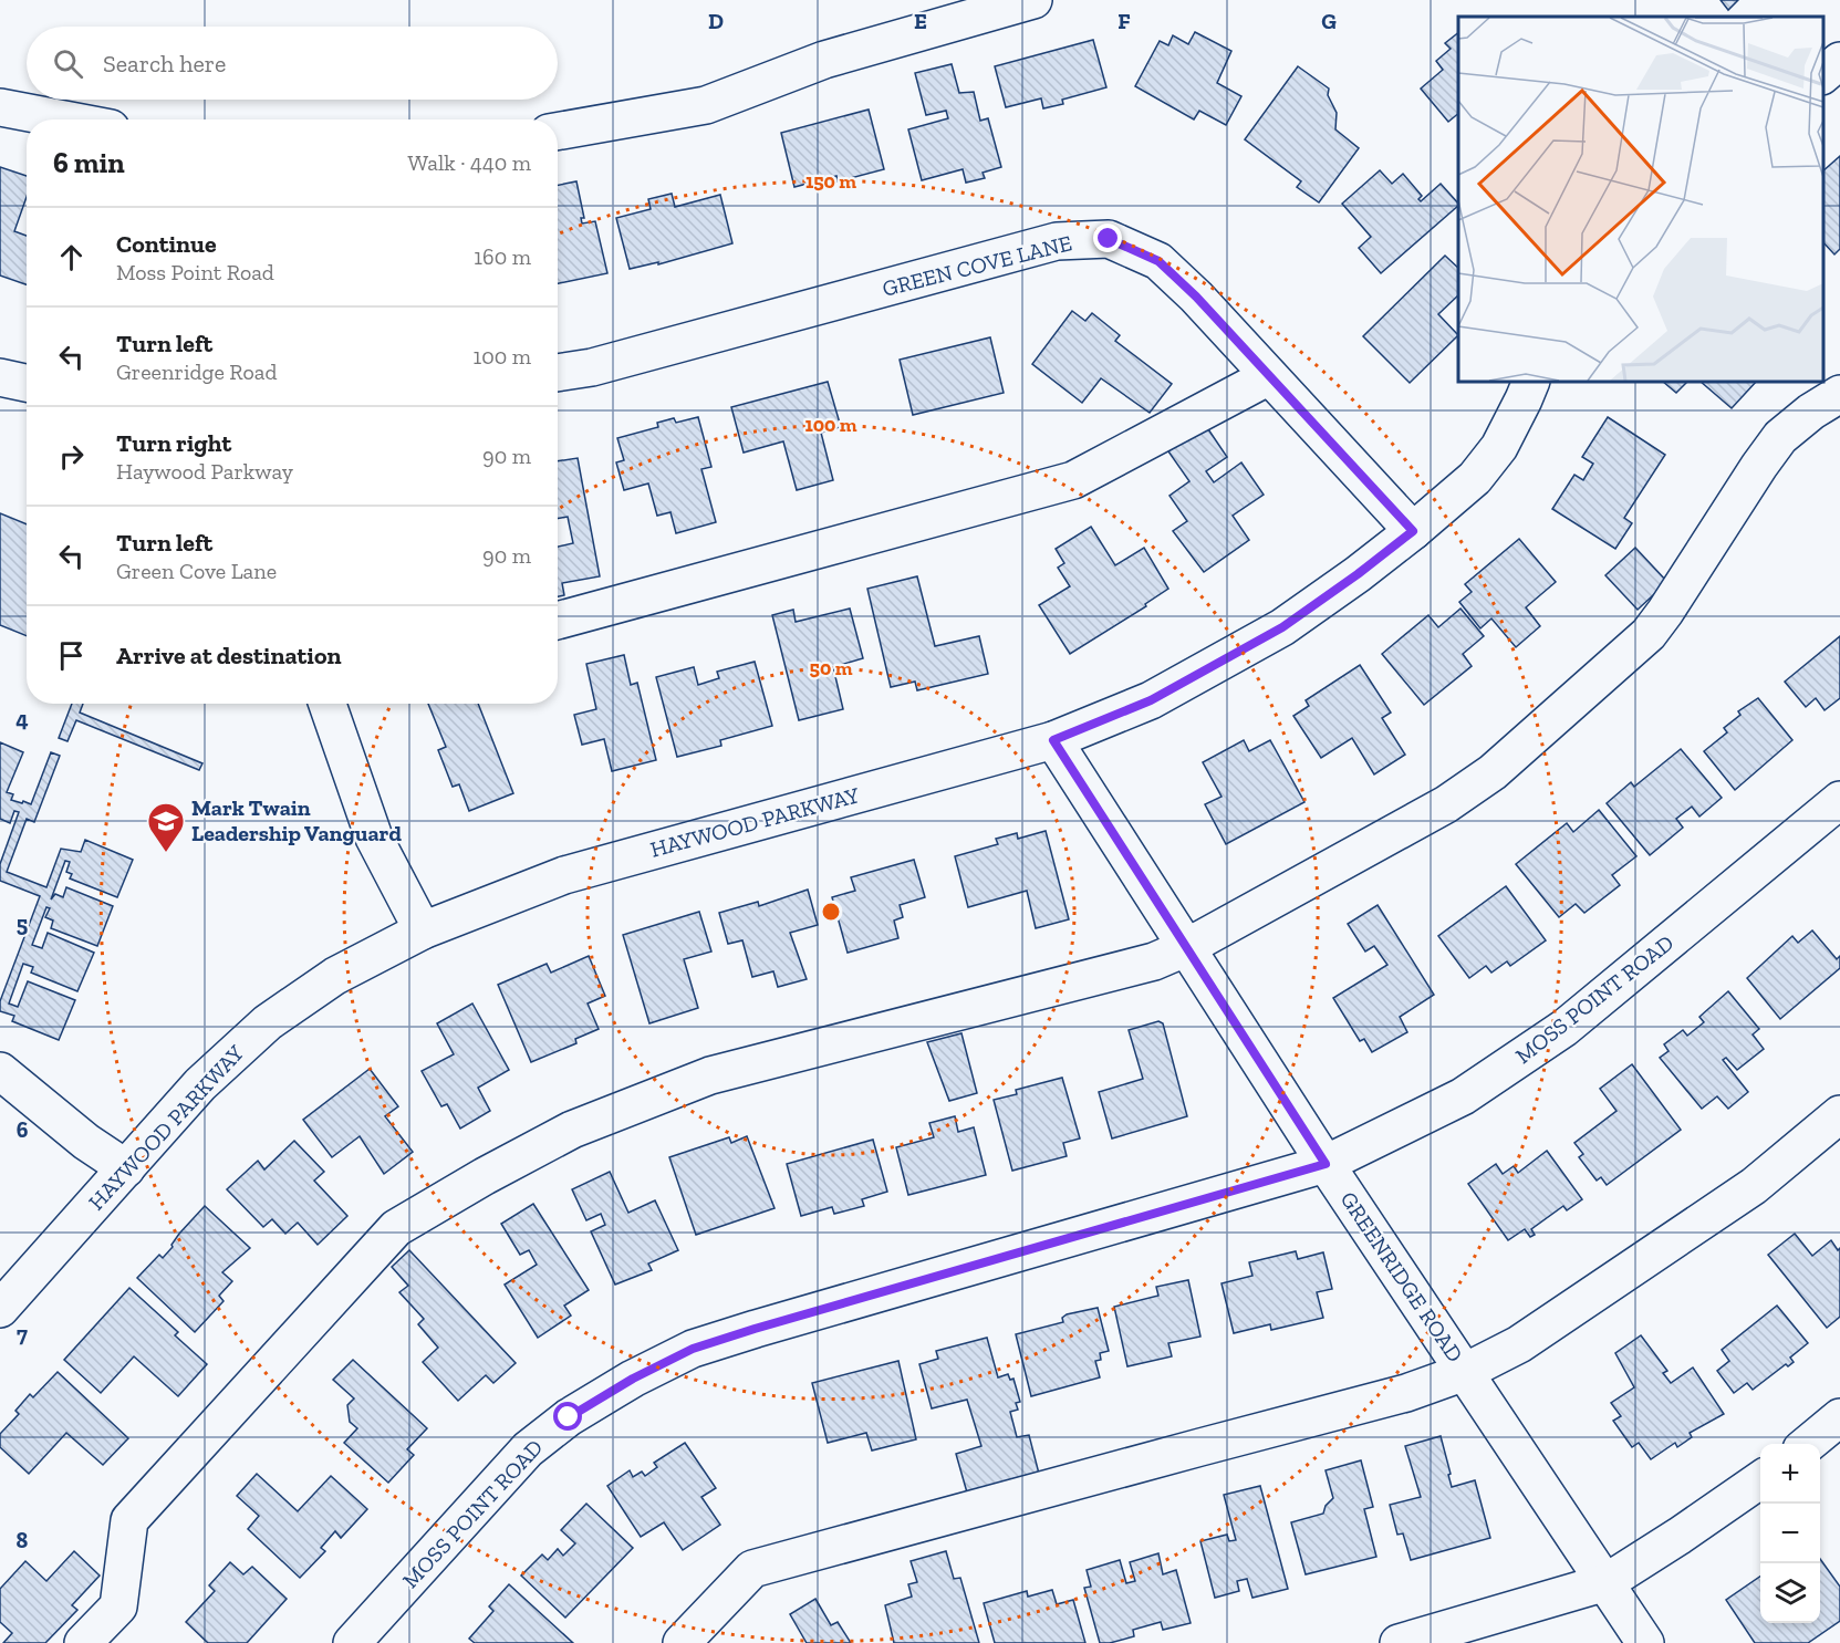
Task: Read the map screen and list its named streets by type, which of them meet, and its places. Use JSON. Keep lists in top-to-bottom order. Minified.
{"streets":{"street":["GREEN COVE LANE","HAYWOOD PARKWAY","MOSS POINT ROAD","GREENRIDGE ROAD"]},"crossings":[["GREEN COVE LANE","HAYWOOD PARKWAY"],["HAYWOOD PARKWAY","GREENRIDGE ROAD"],["MOSS POINT ROAD","GREENRIDGE ROAD"]],"places":{"school or university":["Mark Twain Leadership Vanguard"]},"page":{"search":"Search here","heading":["6 min","Walk · 440 m"],"list":[["Continue","Moss Point Road","160 m"],["Turn left","Greenridge Road","100 m"],["Turn right","Haywood Parkway","90 m"],["Turn left","Green Cove Lane","90 m"],"Arrive at destination"],"map_buttons":["+","−"]},"grid":{"columns":["D","E","F","G"],"rows":["4","5","6","7","8"]},"rings":["150 m","100 m","50 m"]}
